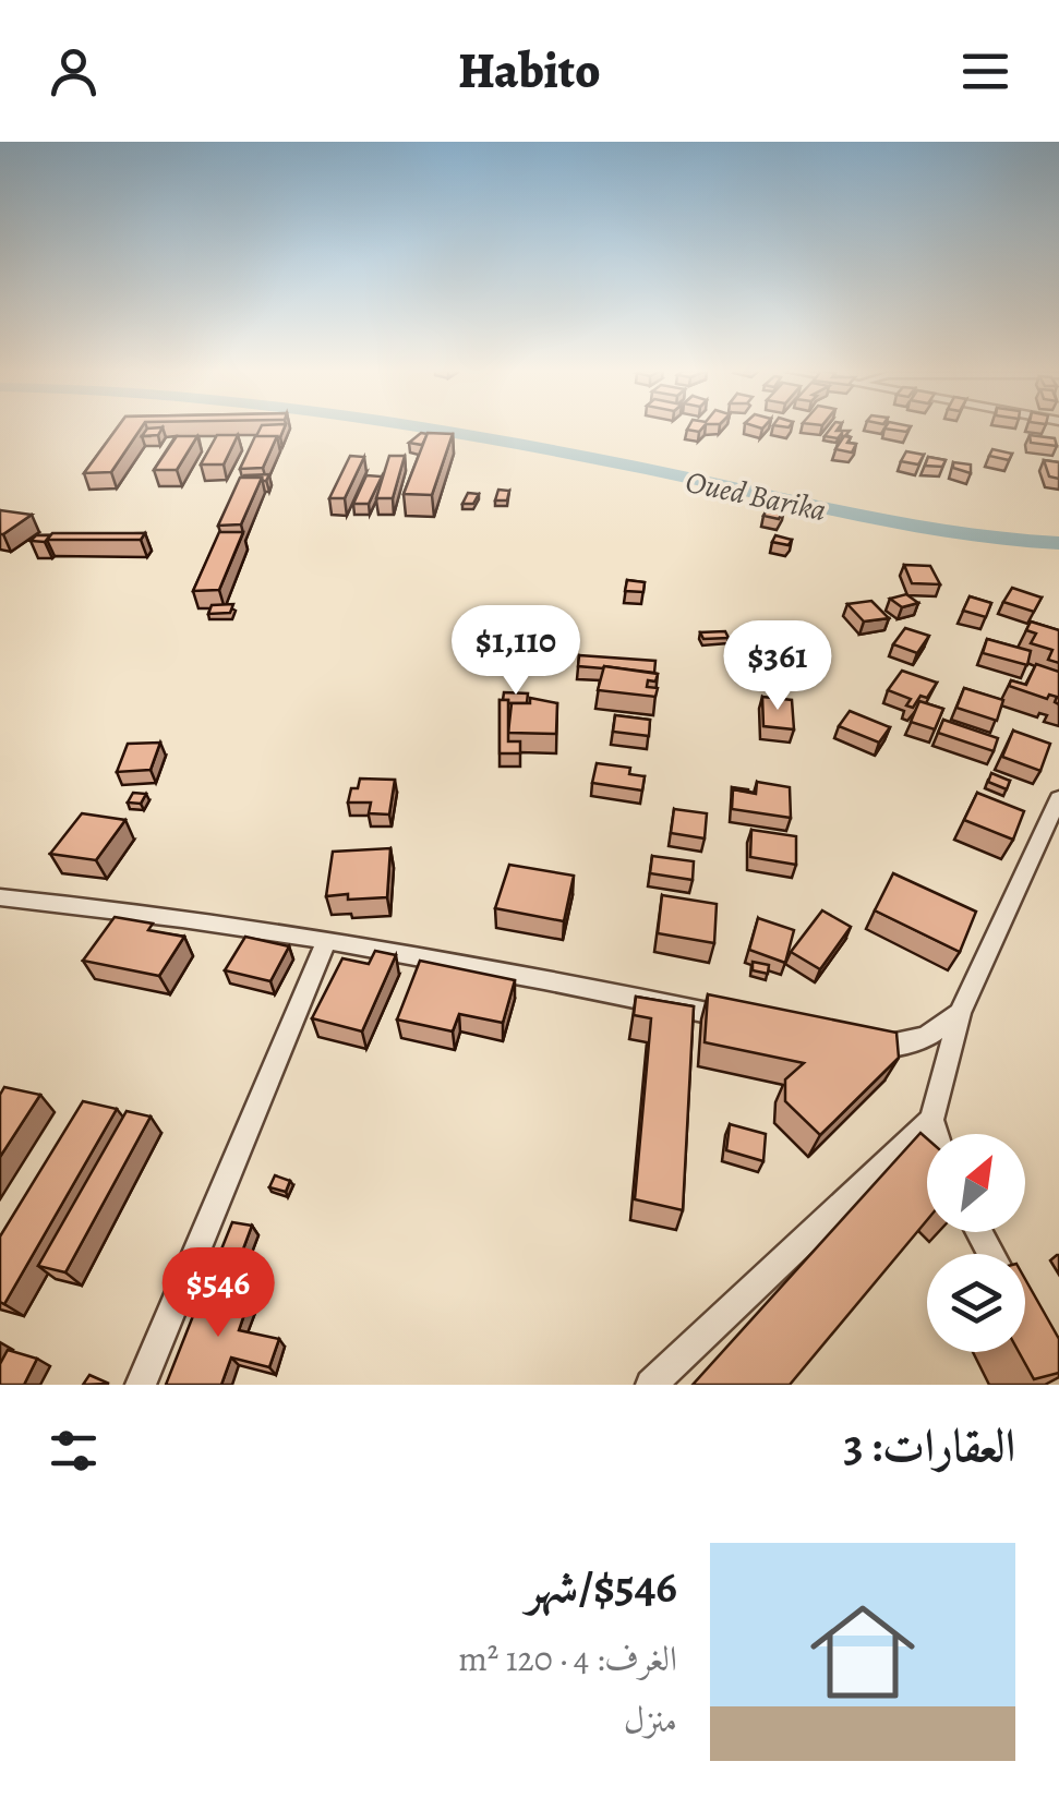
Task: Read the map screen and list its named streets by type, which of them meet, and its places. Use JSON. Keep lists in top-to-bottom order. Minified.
{"water":["Oued Barika"],"north":"top right","page":{"header":"Habito","price":["$1,110","$361","$546"],"heading":"العقارات: 3","list":[{"name":"$546/شهر","note":"الغرف: 4 · 120 m² · منزل"}]}}
